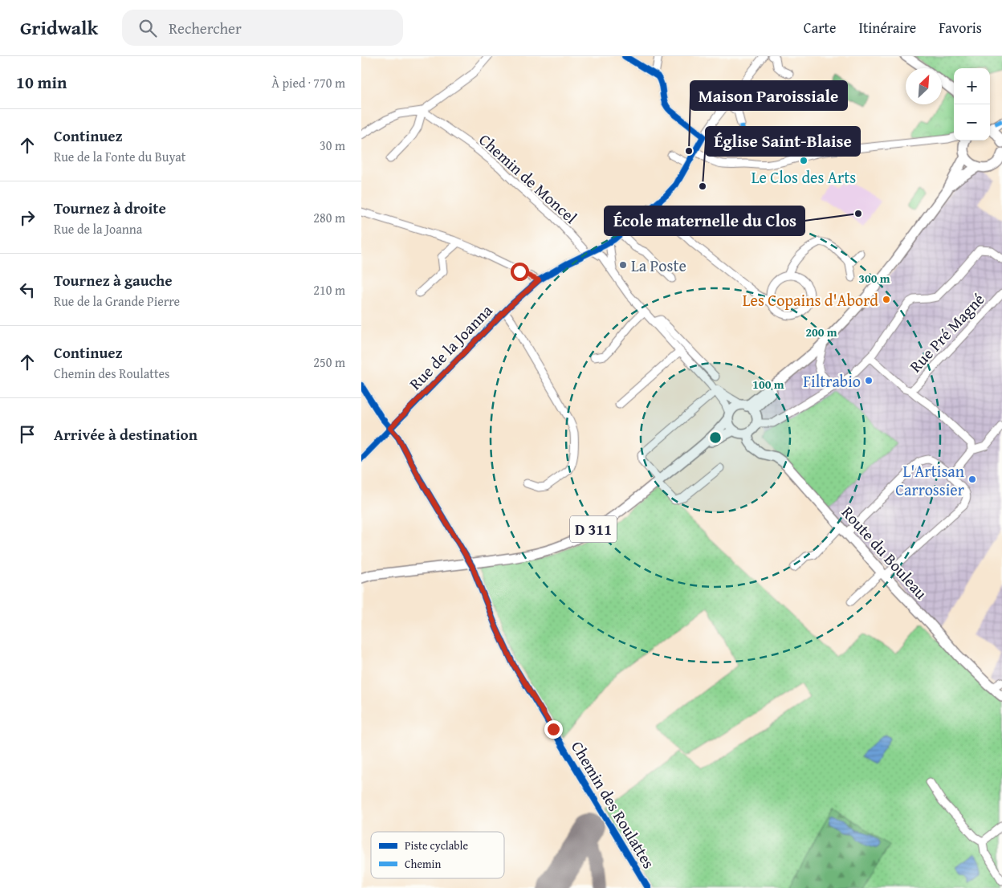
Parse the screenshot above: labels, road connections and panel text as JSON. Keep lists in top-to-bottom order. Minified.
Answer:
{"streets":{"main road":["D 311","Route du Bouleau"],"street":["Chemin de Moncel","Rue Pré Magné","Rue de la Joanna","Chemin des Roulattes"]},"crossings":[["Chemin de Moncel","Rue de la Joanna"],["Rue Pré Magné","D 311"],["Rue Pré Magné","Route du Bouleau"],["Rue de la Joanna","Chemin des Roulattes"],["D 311","Route du Bouleau"],["D 311","Chemin des Roulattes"]],"places":["Maison Paroissiale","Le Clos des Arts","Église Saint-Blaise","École maternelle du Clos","La Poste","Les Copains d'Abord","Filtrabio","L'Artisan Carrossier"],"legend":["Piste cyclable","Chemin"],"north":"top right","page":{"header":"Gridwalk","search":"Rechercher","nav":["Carte","Itinéraire","Favoris"],"heading":["10 min","À pied · 770 m"],"map_buttons":["+","−"],"list":[["Continuez","Rue de la Fonte du Buyat","30 m"],["Tournez à droite","Rue de la Joanna","280 m"],["Tournez à gauche","Rue de la Grande Pierre","210 m"],["Continuez","Chemin des Roulattes","250 m"],"Arrivée à destination"]},"rings":["300 m","200 m","100 m"]}
